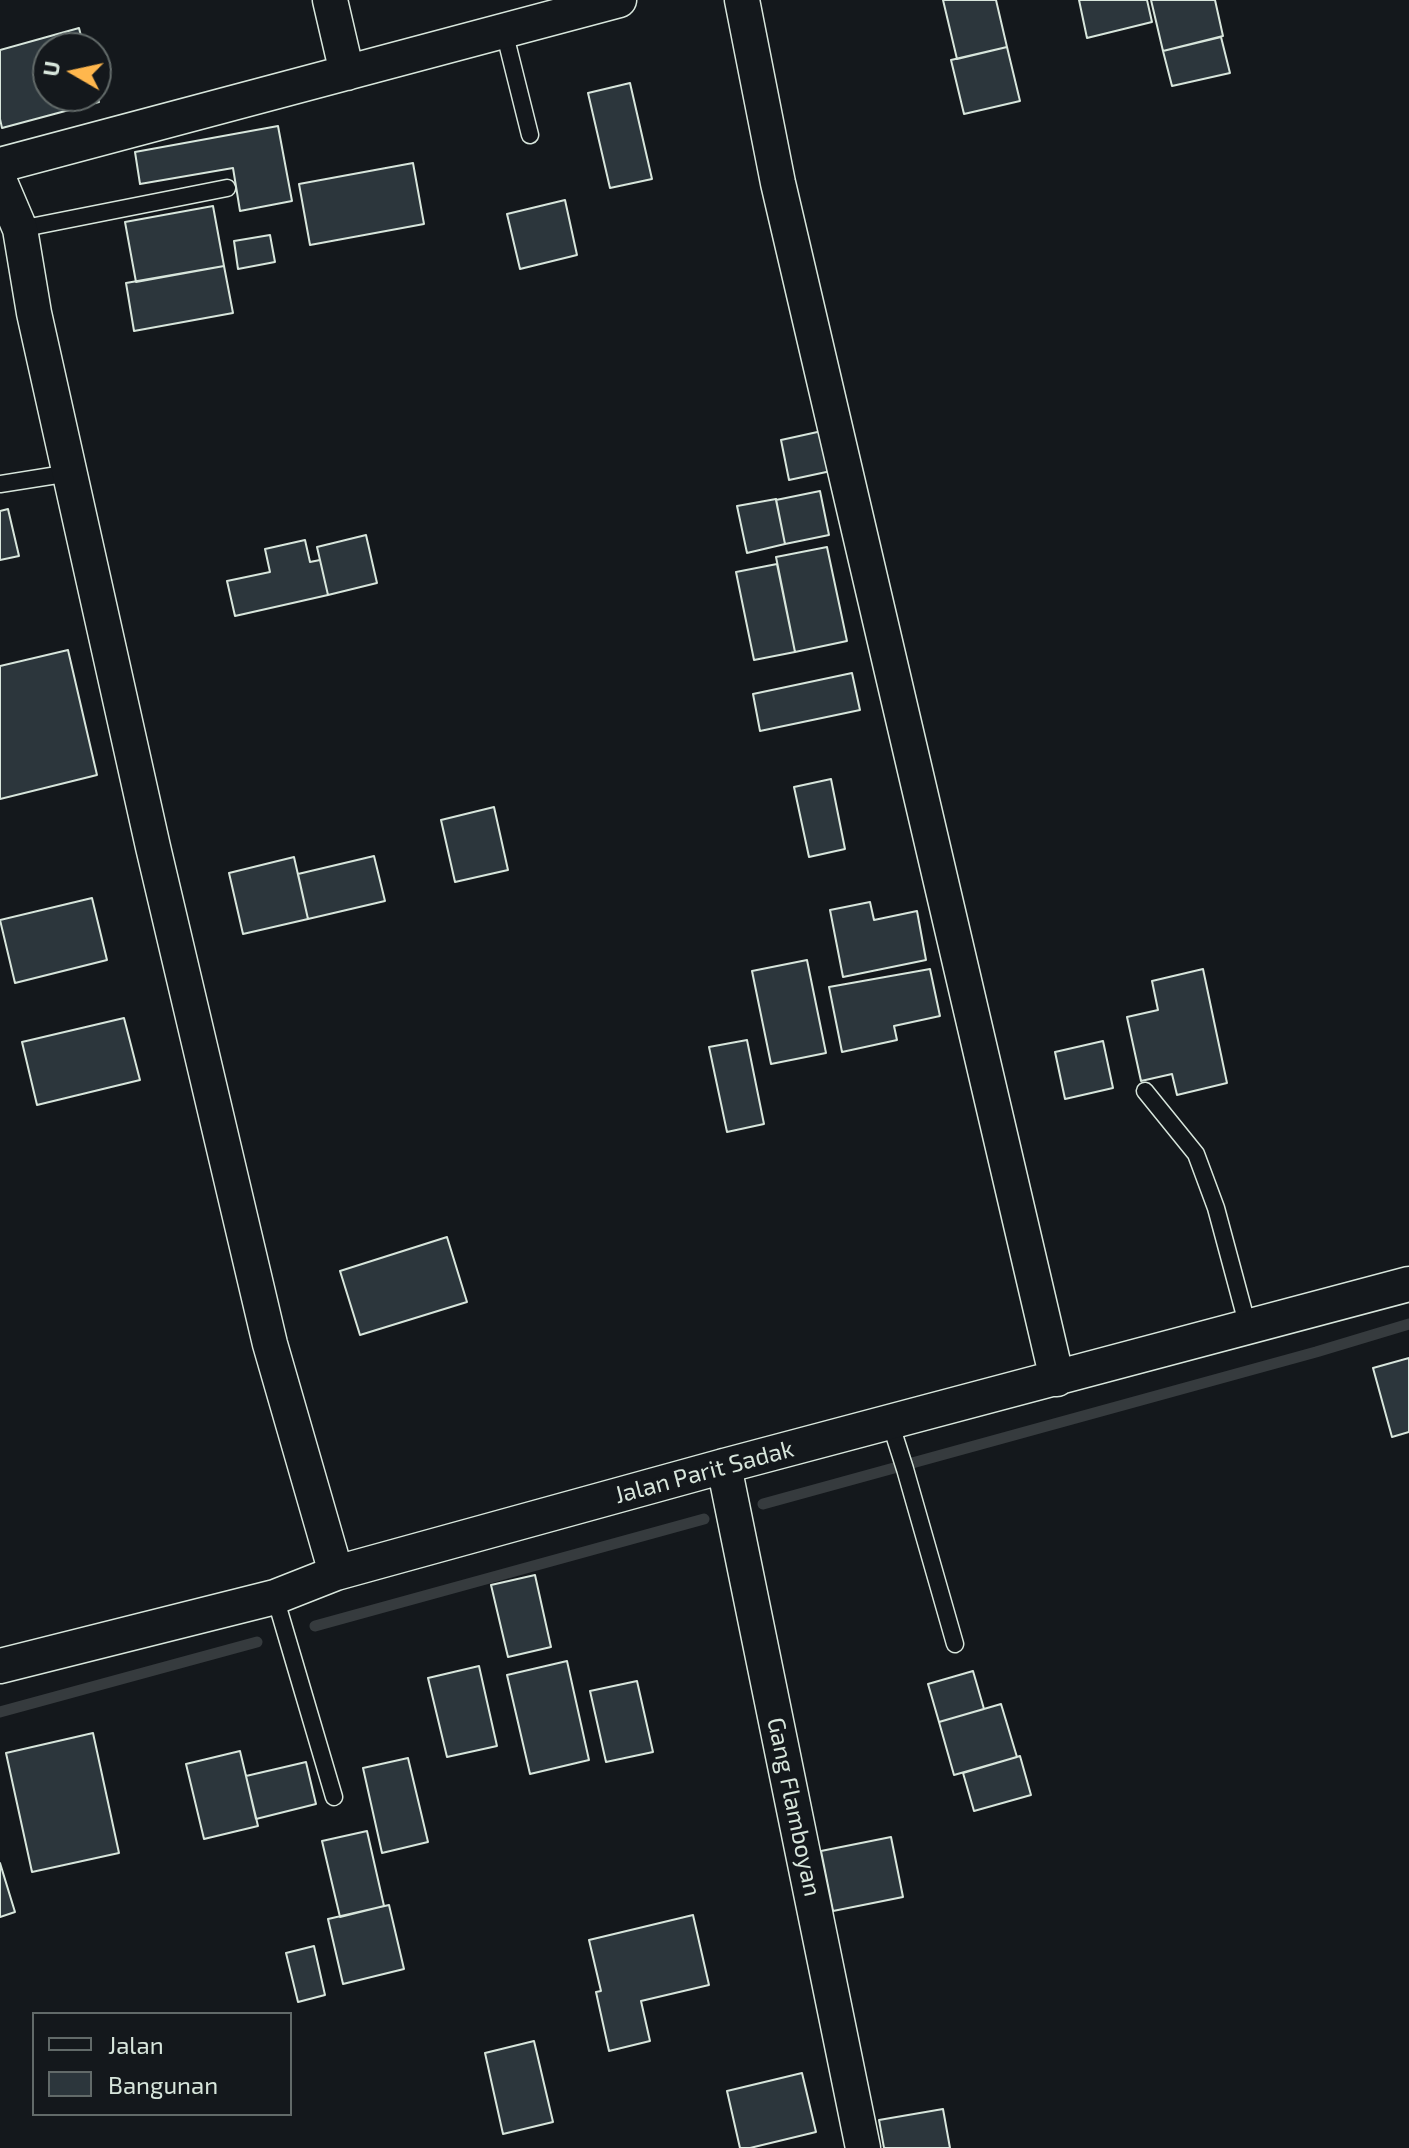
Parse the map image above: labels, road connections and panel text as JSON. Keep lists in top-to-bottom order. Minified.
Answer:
{"streets":{"street":["Jalan Parit Sadak","Gang Flamboyan"]},"crossings":[["Jalan Parit Sadak","Gang Flamboyan"]],"legend":["Jalan","Bangunan"],"north":"left"}
